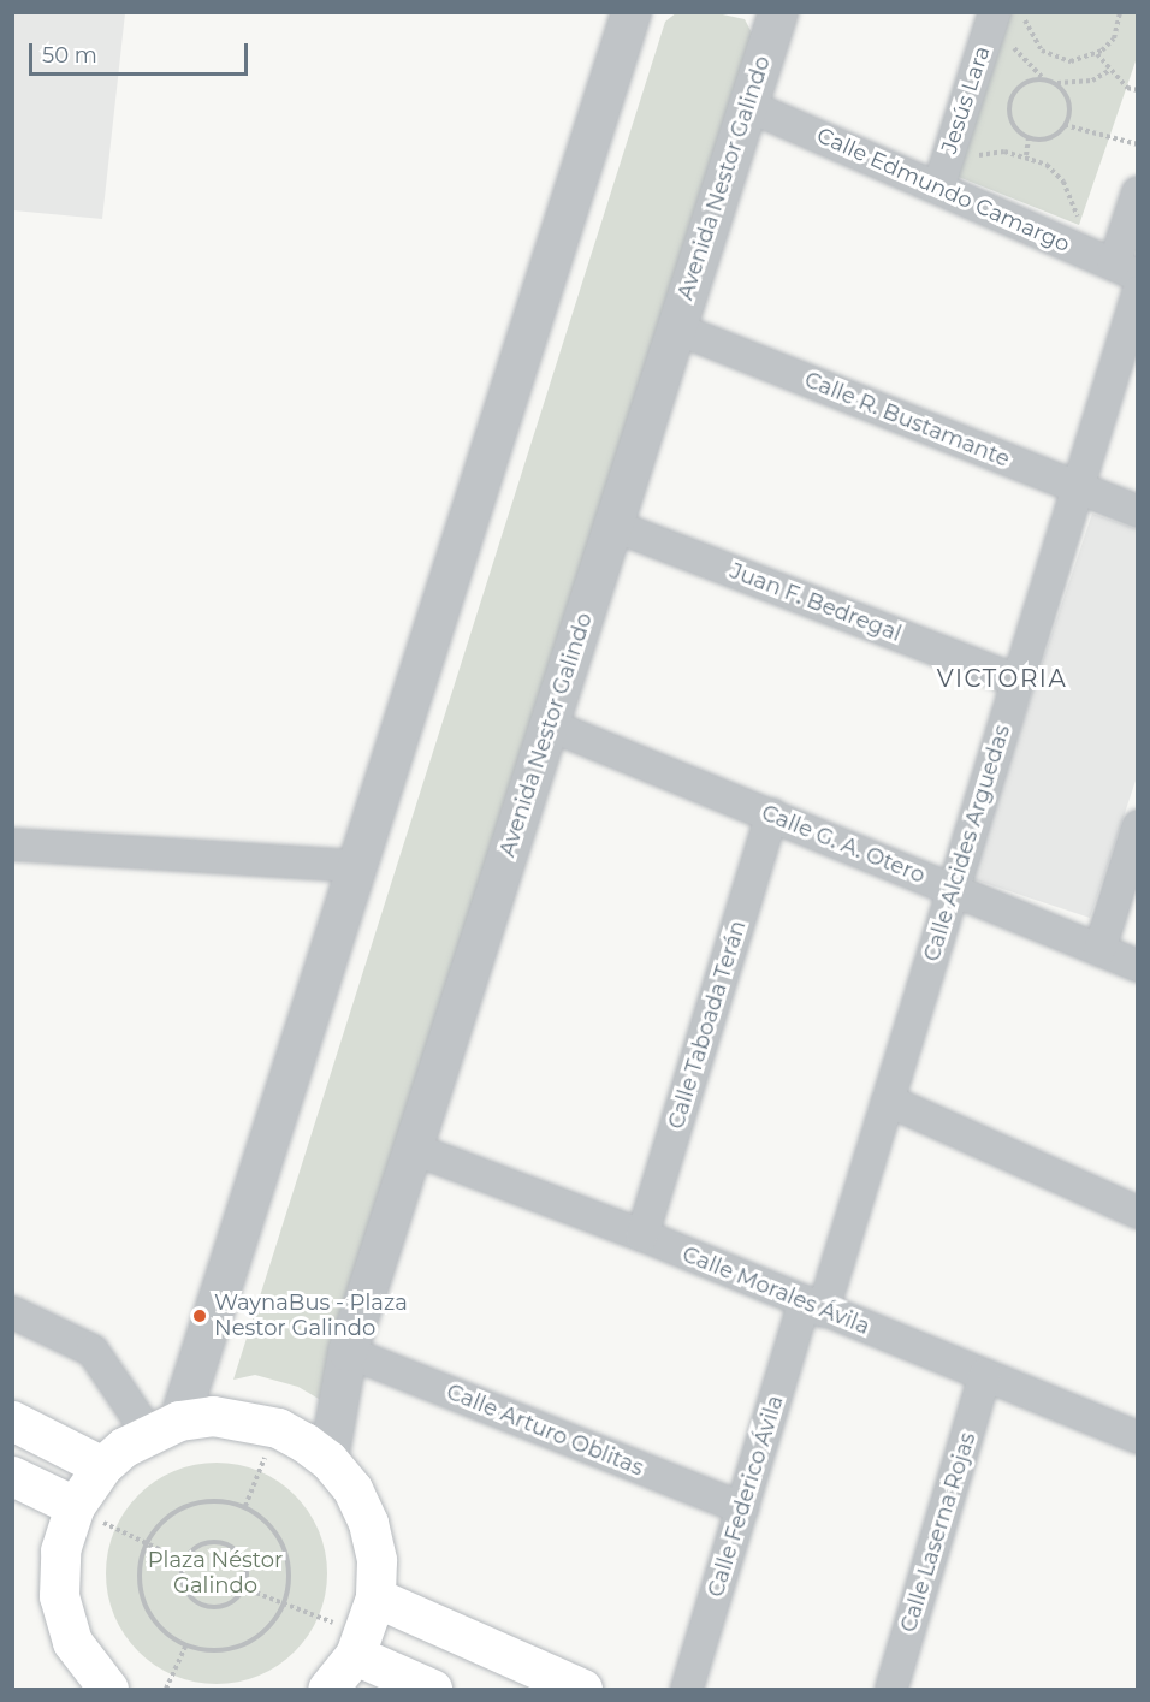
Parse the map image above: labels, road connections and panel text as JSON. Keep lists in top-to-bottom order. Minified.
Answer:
{"streets":{"street":["Jesús Lara","Avenida Nestor Galindo","Calle Edmundo Camargo","Calle R. Bustamante","Juan F. Bedregal","Calle Alcides Arguedas","Calle G. A. Otero","Calle Taboada Terán","Calle Morales Ávila","Calle Arturo Oblitas","Calle Federico Ávila","Calle Laserna Rojas"]},"crossings":[["Jesús Lara","Calle Edmundo Camargo"],["Avenida Nestor Galindo","Calle Edmundo Camargo"],["Avenida Nestor Galindo","Calle R. Bustamante"],["Avenida Nestor Galindo","Juan F. Bedregal"],["Avenida Nestor Galindo","Calle G. A. Otero"],["Avenida Nestor Galindo","Calle Morales Ávila"],["Avenida Nestor Galindo","Calle Arturo Oblitas"],["Calle R. Bustamante","Calle Alcides Arguedas"],["Juan F. Bedregal","Calle Alcides Arguedas"],["Calle Alcides Arguedas","Calle G. A. Otero"],["Calle Alcides Arguedas","Calle Morales Ávila"],["Calle Alcides Arguedas","Calle Federico Ávila"],["Calle G. A. Otero","Calle Taboada Terán"],["Calle Taboada Terán","Calle Morales Ávila"],["Calle Morales Ávila","Calle Federico Ávila"],["Calle Morales Ávila","Calle Laserna Rojas"],["Calle Arturo Oblitas","Calle Federico Ávila"]],"districts":["VICTORIA"],"parks":["Plaza Néstor Galindo"],"places":["WaynaBus - Plaza Nestor Galindo"],"scale_bar":"50 m"}
